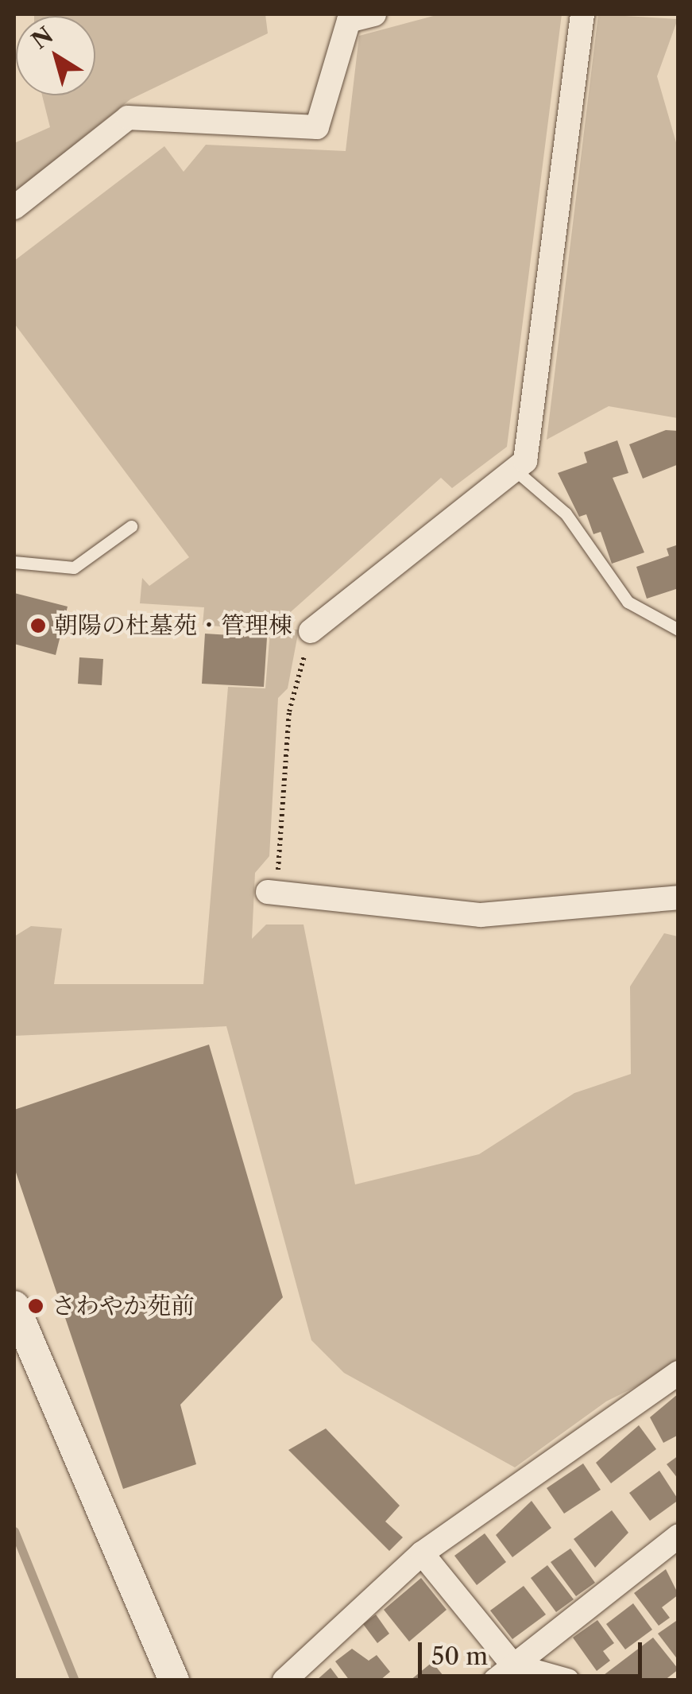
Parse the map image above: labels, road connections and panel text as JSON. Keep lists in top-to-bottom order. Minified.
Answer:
{"places":["朝陽の杜墓苑・管理棟","さわやか苑前"],"scale_bar":"50 m","north":"top left"}
